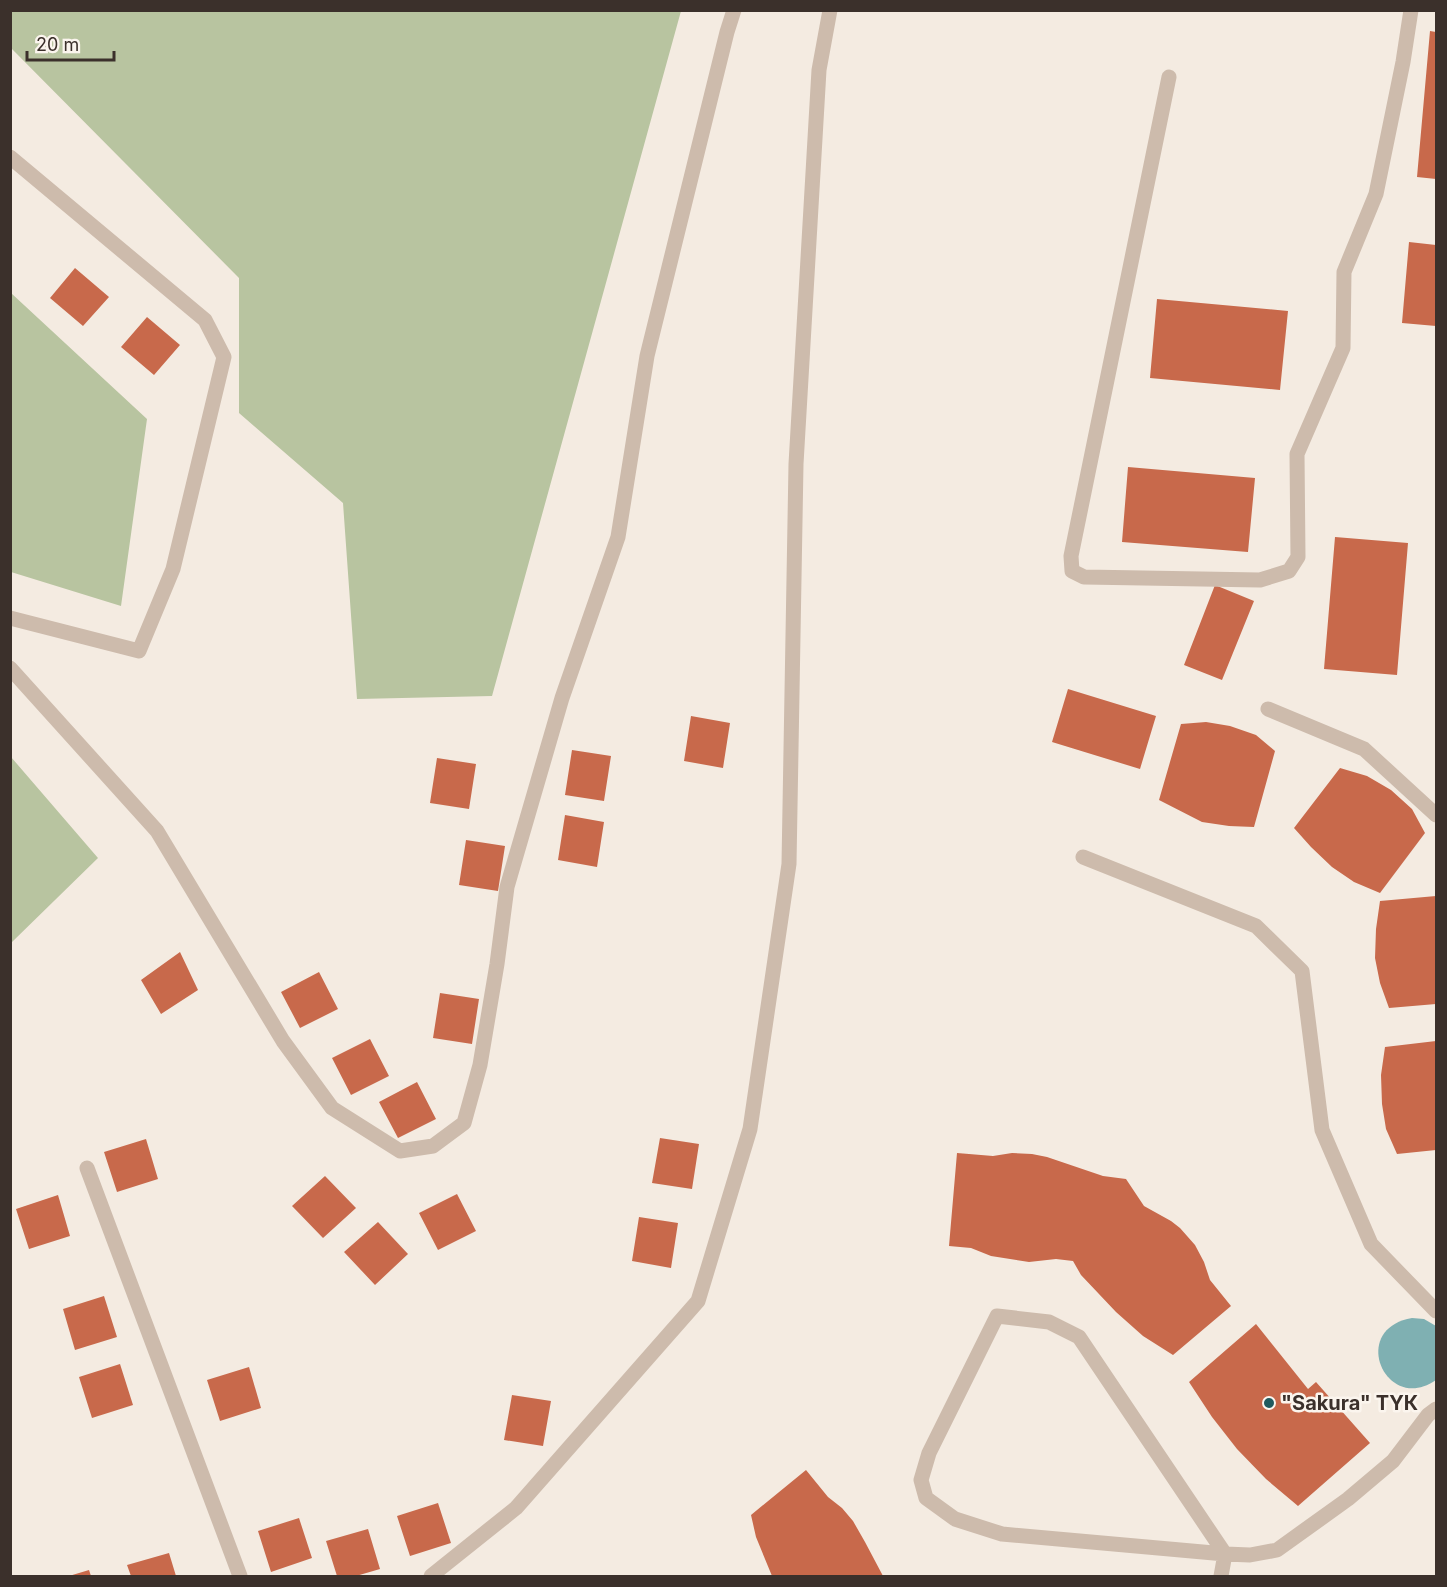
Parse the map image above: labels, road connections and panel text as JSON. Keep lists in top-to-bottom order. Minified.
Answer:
{"places":["\"Sakura\" ТҮК"],"scale_bar":"20 m"}
